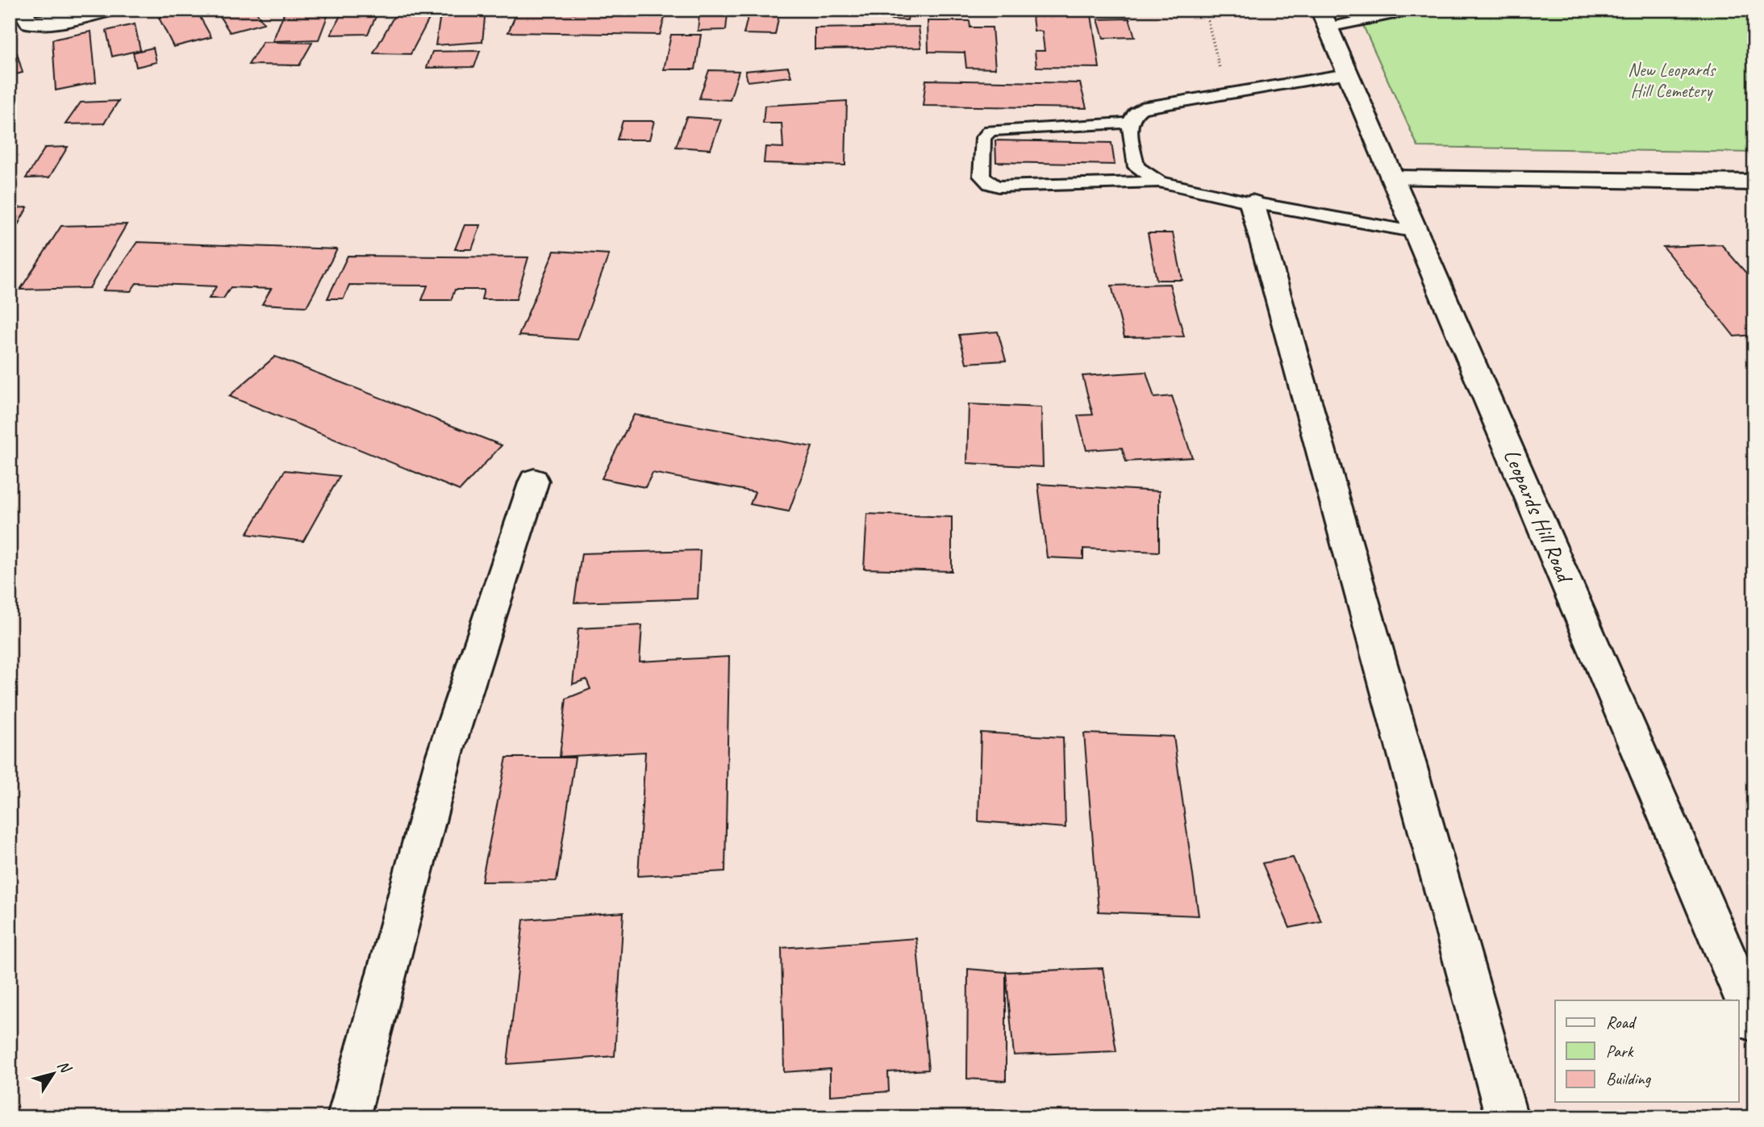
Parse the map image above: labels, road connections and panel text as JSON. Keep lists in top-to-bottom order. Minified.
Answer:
{"streets":{"street":["Leopards Hill Road"]},"parks":["New Leopards Hill Cemetery"],"legend":["Road","Park","Building"],"north":"top right"}
